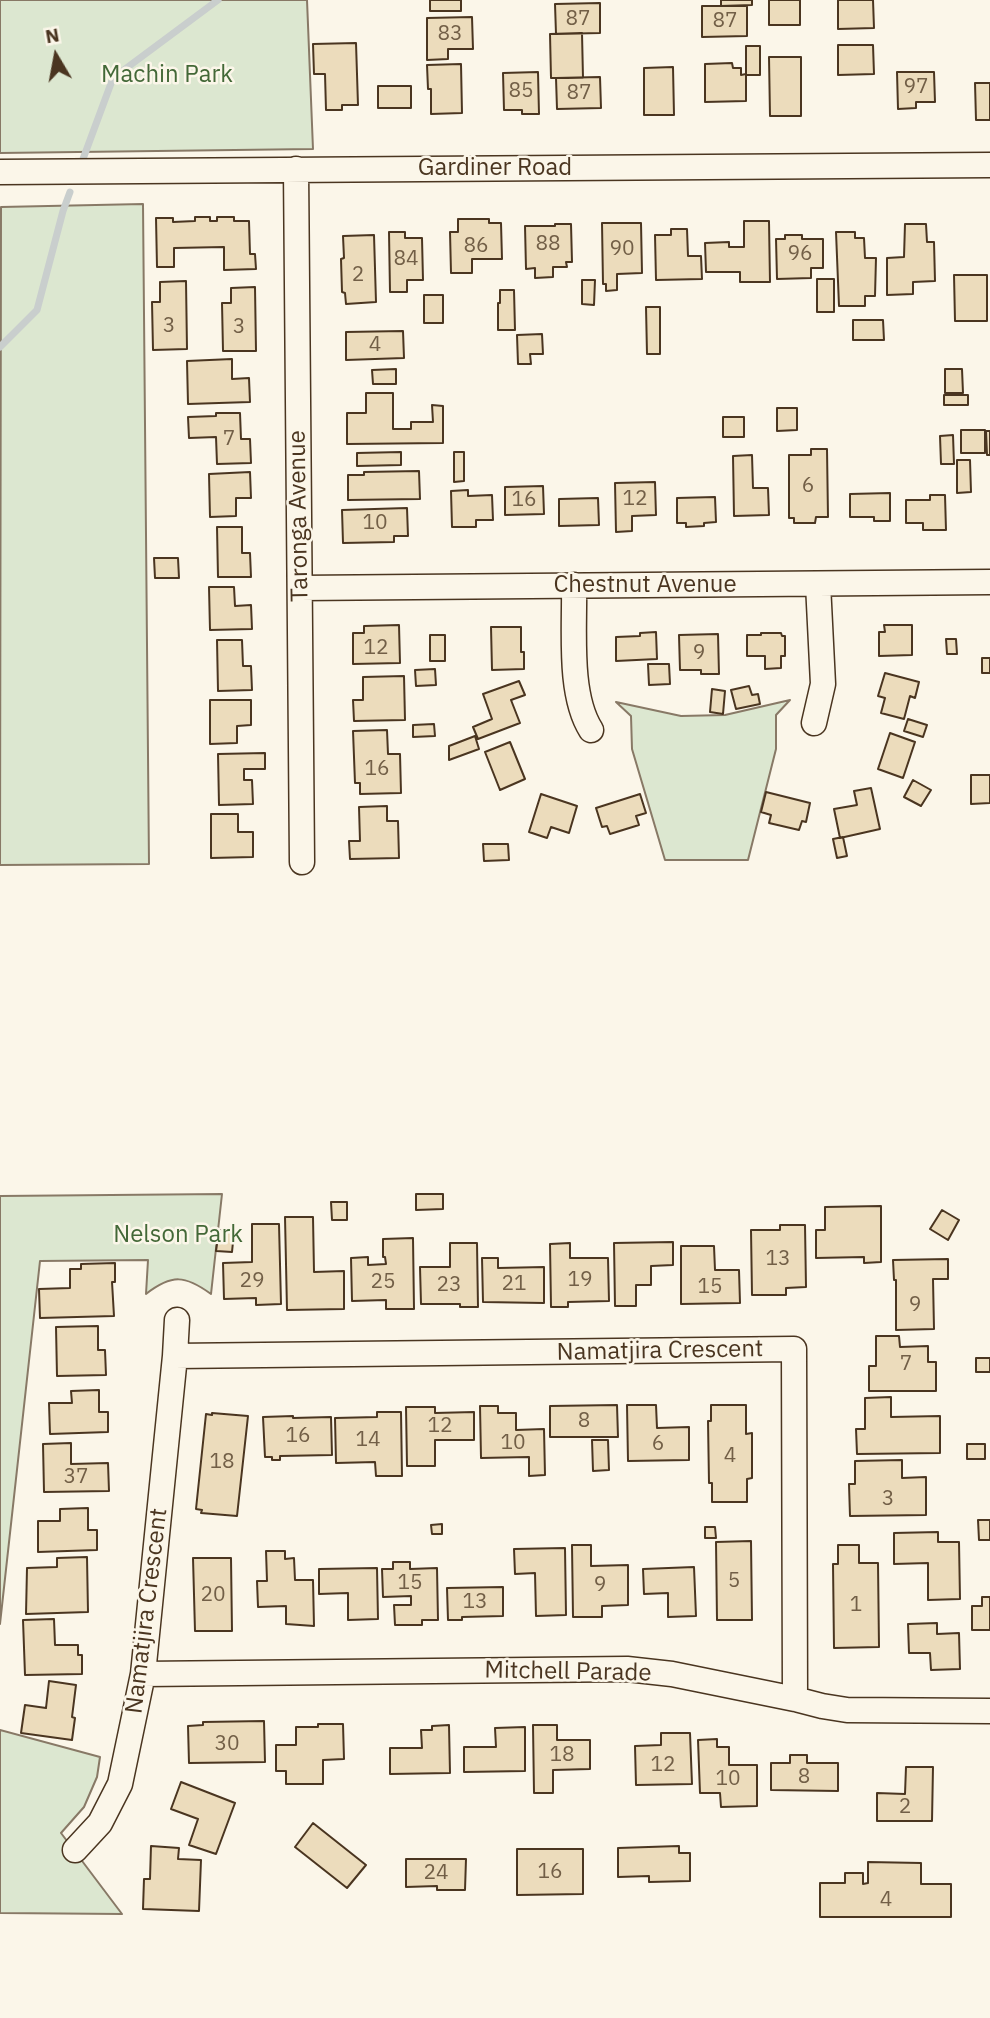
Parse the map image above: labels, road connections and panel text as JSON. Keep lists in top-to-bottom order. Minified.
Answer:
{"streets":{"street":["Gardiner Road","Taronga Avenue","Chestnut Avenue","Namatjira Crescent","Mitchell Parade"]},"crossings":[["Gardiner Road","Taronga Avenue"],["Taronga Avenue","Chestnut Avenue"],["Namatjira Crescent","Mitchell Parade"]],"parks":["Machin Park","Nelson Park"],"house_numbers":["87","87","83","97","85","87","88","86","90","96","84","2","3","3","4","7","6","12","16","10","12","9","16","13","19","29","25","21","23","15","9","7","8","12","16","14","10","6","4","18","37","3","5","15","9","20","13","1","30","18","12","8","10","2","16","24","4"],"north":"top"}
